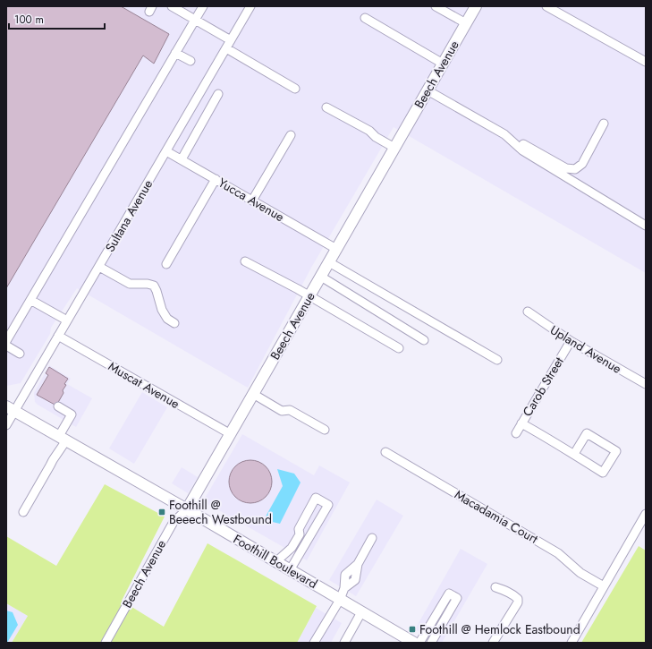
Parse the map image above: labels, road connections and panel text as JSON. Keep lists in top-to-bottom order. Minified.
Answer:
{"streets":{"main road":["Beech Avenue","Foothill Boulevard"],"street":["Yucca Avenue","Sultana Avenue","Upland Avenue","Muscat Avenue","Carob Street","Macadamia Court"]},"crossings":[["Beech Avenue","Yucca Avenue"],["Beech Avenue","Muscat Avenue"],["Beech Avenue","Foothill Boulevard"],["Yucca Avenue","Sultana Avenue"],["Sultana Avenue","Muscat Avenue"],["Sultana Avenue","Foothill Boulevard"],["Upland Avenue","Carob Street"]],"places":{"transit":["Foothill @ Beeech Westbound","Foothill @ Hemlock Eastbound"]},"scale_bar":"100 m"}
